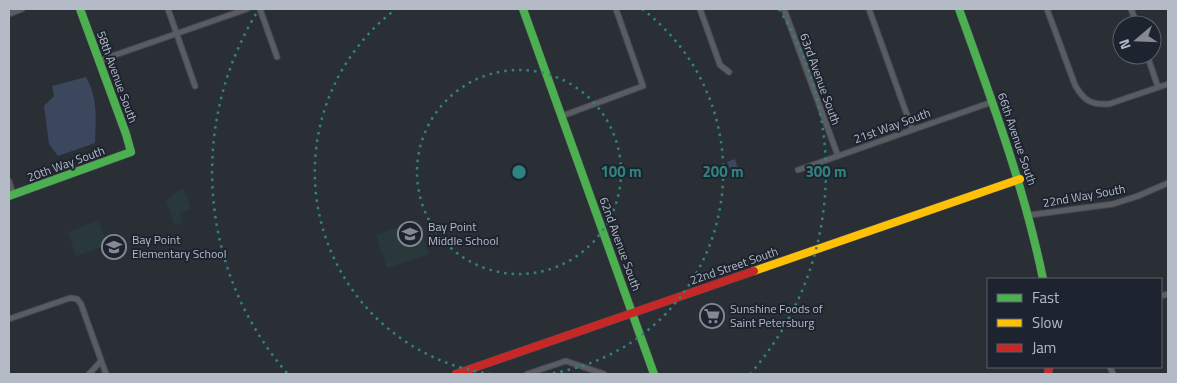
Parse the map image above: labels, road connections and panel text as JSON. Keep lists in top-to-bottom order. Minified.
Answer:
{"streets":{"street":["58th Avenue South","63rd Avenue South","21st Way South","66th Avenue South","20th Way South","22nd Way South","62nd Avenue South","22nd Street South"]},"crossings":[["58th Avenue South","20th Way South"],["63rd Avenue South","21st Way South"],["21st Way South","66th Avenue South"],["66th Avenue South","22nd Way South"],["66th Avenue South","22nd Street South"],["62nd Avenue South","22nd Street South"]],"places":{"school or university":["Bay Point Middle School","Bay Point Elementary School"],"supermarket":["Sunshine Foods of Saint Petersburg"]},"legend":["Fast","Slow","Jam"],"north":"left","rings":["100 m","200 m","300 m"]}
